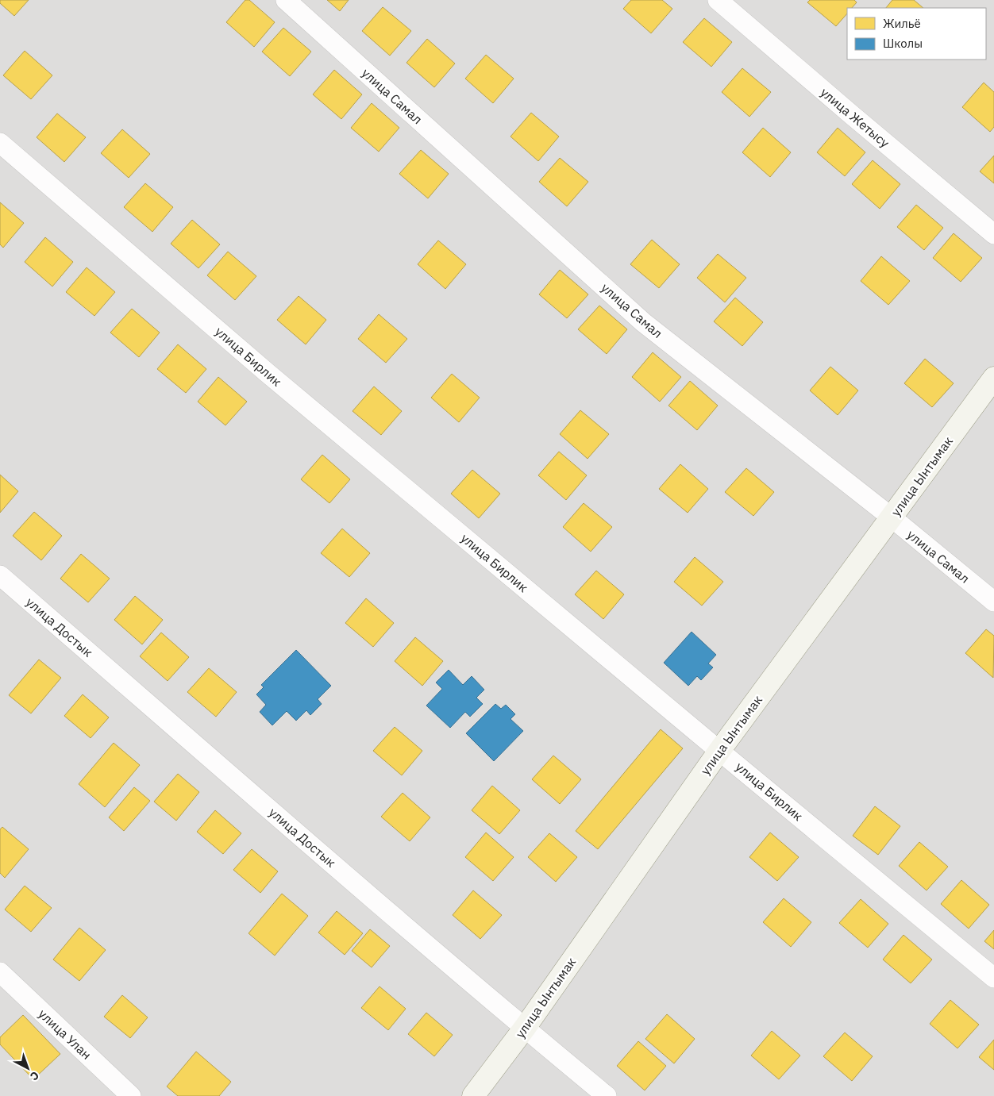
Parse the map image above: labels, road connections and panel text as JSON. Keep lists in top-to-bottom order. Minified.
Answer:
{"streets":{"street":["улица Самал","улица Жетысу","улица Бирлик","улица Ынтымак","улица Достык","улица Улан"]},"crossings":[["улица Самал","улица Ынтымак"],["улица Бирлик","улица Ынтымак"],["улица Ынтымак","улица Достык"]],"legend":["Жильё","Школы"],"north":"bottom right"}
